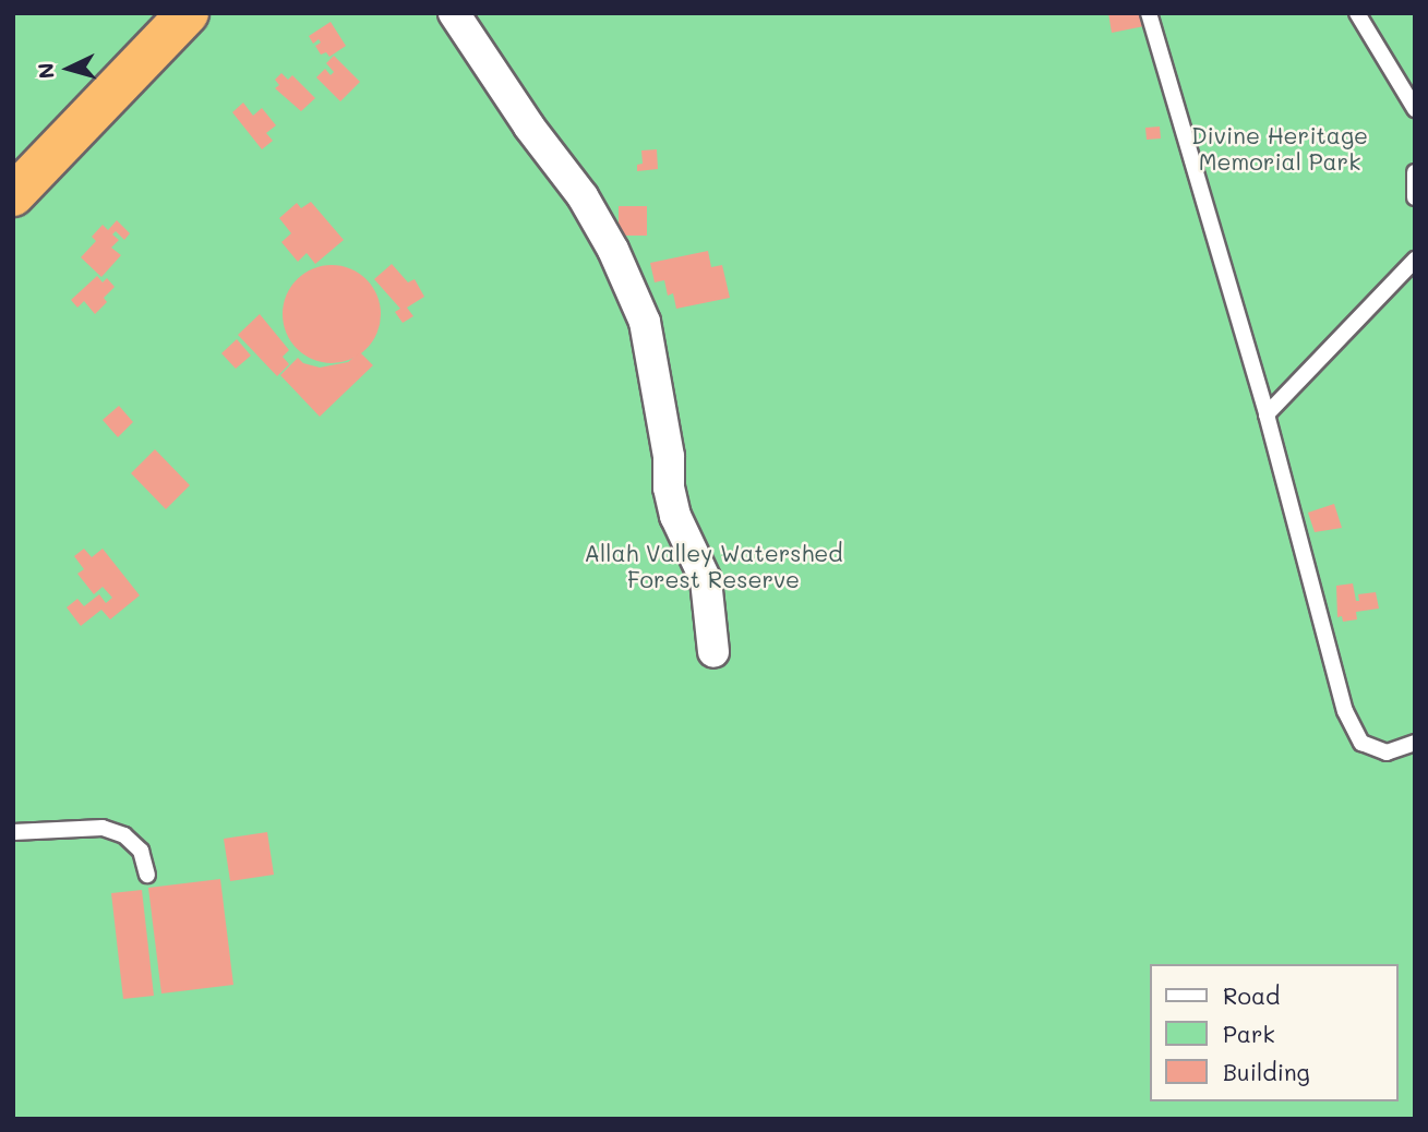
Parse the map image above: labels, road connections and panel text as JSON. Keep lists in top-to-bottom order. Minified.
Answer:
{"parks":["Divine Heritage Memorial Park","Allah Valley Watershed Forest Reserve"],"legend":["Road","Park","Building"],"north":"left"}
